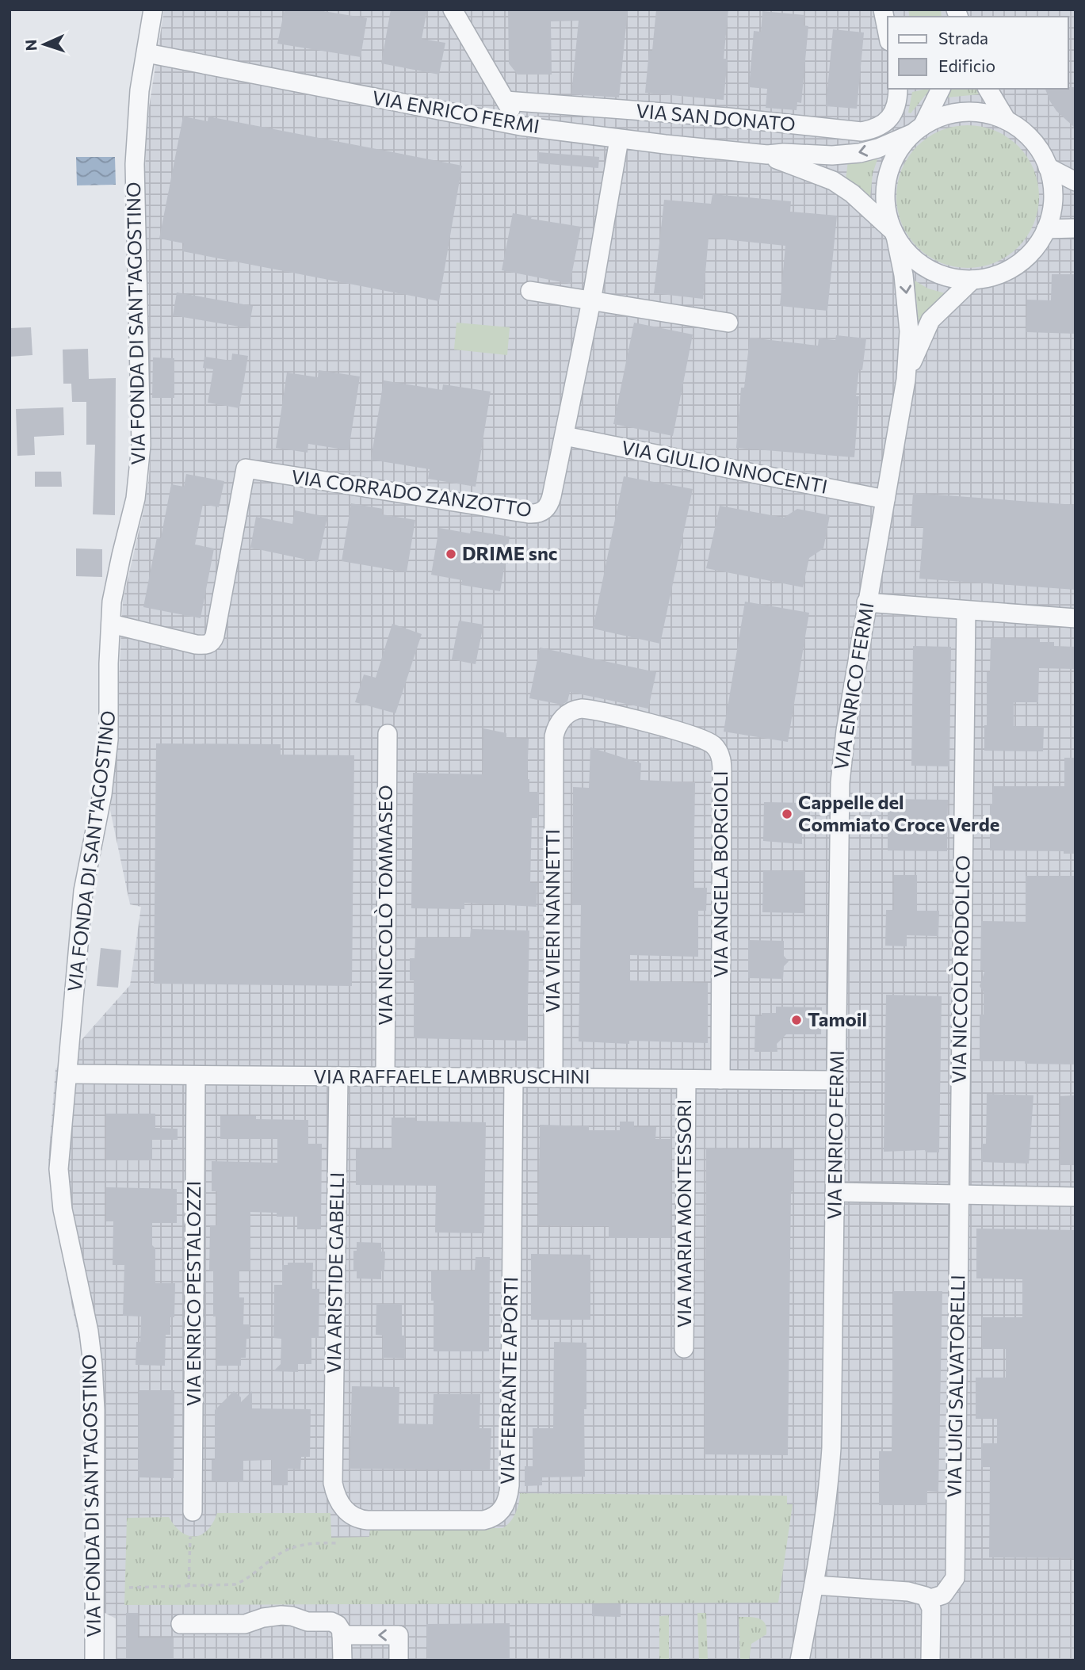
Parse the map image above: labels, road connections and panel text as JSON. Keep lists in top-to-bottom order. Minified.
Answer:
{"streets":{"street":["VIA ENRICO FERMI","VIA SAN DONATO","VIA FONDA DI SANT'AGOSTINO","VIA GIULIO INNOCENTI","VIA CORRADO ZANZOTTO","VIA ANGELA BORGIOLI","VIA NICCOLÒ TOMMASEO","VIA VIERI NANNETTI","VIA NICCOLÒ RODOLICO","VIA RAFFAELE LAMBRUSCHINI","VIA MARIA MONTESSORI","VIA ARISTIDE GABELLI","VIA ENRICO PESTALOZZI","VIA FERRANTE APORTI","VIA LUIGI SALVATORELLI"]},"crossings":[["VIA ENRICO FERMI","VIA FONDA DI SANT'AGOSTINO"],["VIA ENRICO FERMI","VIA GIULIO INNOCENTI"],["VIA ENRICO FERMI","VIA CORRADO ZANZOTTO"],["VIA ENRICO FERMI","VIA RAFFAELE LAMBRUSCHINI"],["VIA FONDA DI SANT'AGOSTINO","VIA CORRADO ZANZOTTO"],["VIA FONDA DI SANT'AGOSTINO","VIA RAFFAELE LAMBRUSCHINI"],["VIA GIULIO INNOCENTI","VIA CORRADO ZANZOTTO"],["VIA ANGELA BORGIOLI","VIA VIERI NANNETTI"],["VIA ANGELA BORGIOLI","VIA RAFFAELE LAMBRUSCHINI"],["VIA NICCOLÒ TOMMASEO","VIA RAFFAELE LAMBRUSCHINI"],["VIA VIERI NANNETTI","VIA RAFFAELE LAMBRUSCHINI"],["VIA NICCOLÒ RODOLICO","VIA LUIGI SALVATORELLI"],["VIA RAFFAELE LAMBRUSCHINI","VIA MARIA MONTESSORI"],["VIA RAFFAELE LAMBRUSCHINI","VIA ARISTIDE GABELLI"],["VIA RAFFAELE LAMBRUSCHINI","VIA ENRICO PESTALOZZI"],["VIA RAFFAELE LAMBRUSCHINI","VIA FERRANTE APORTI"],["VIA ARISTIDE GABELLI","VIA FERRANTE APORTI"]],"places":["DRIME snc","Cappelle del Commiato Croce Verde","Tamoil"],"legend":["Strada","Edificio"],"north":"left"}
